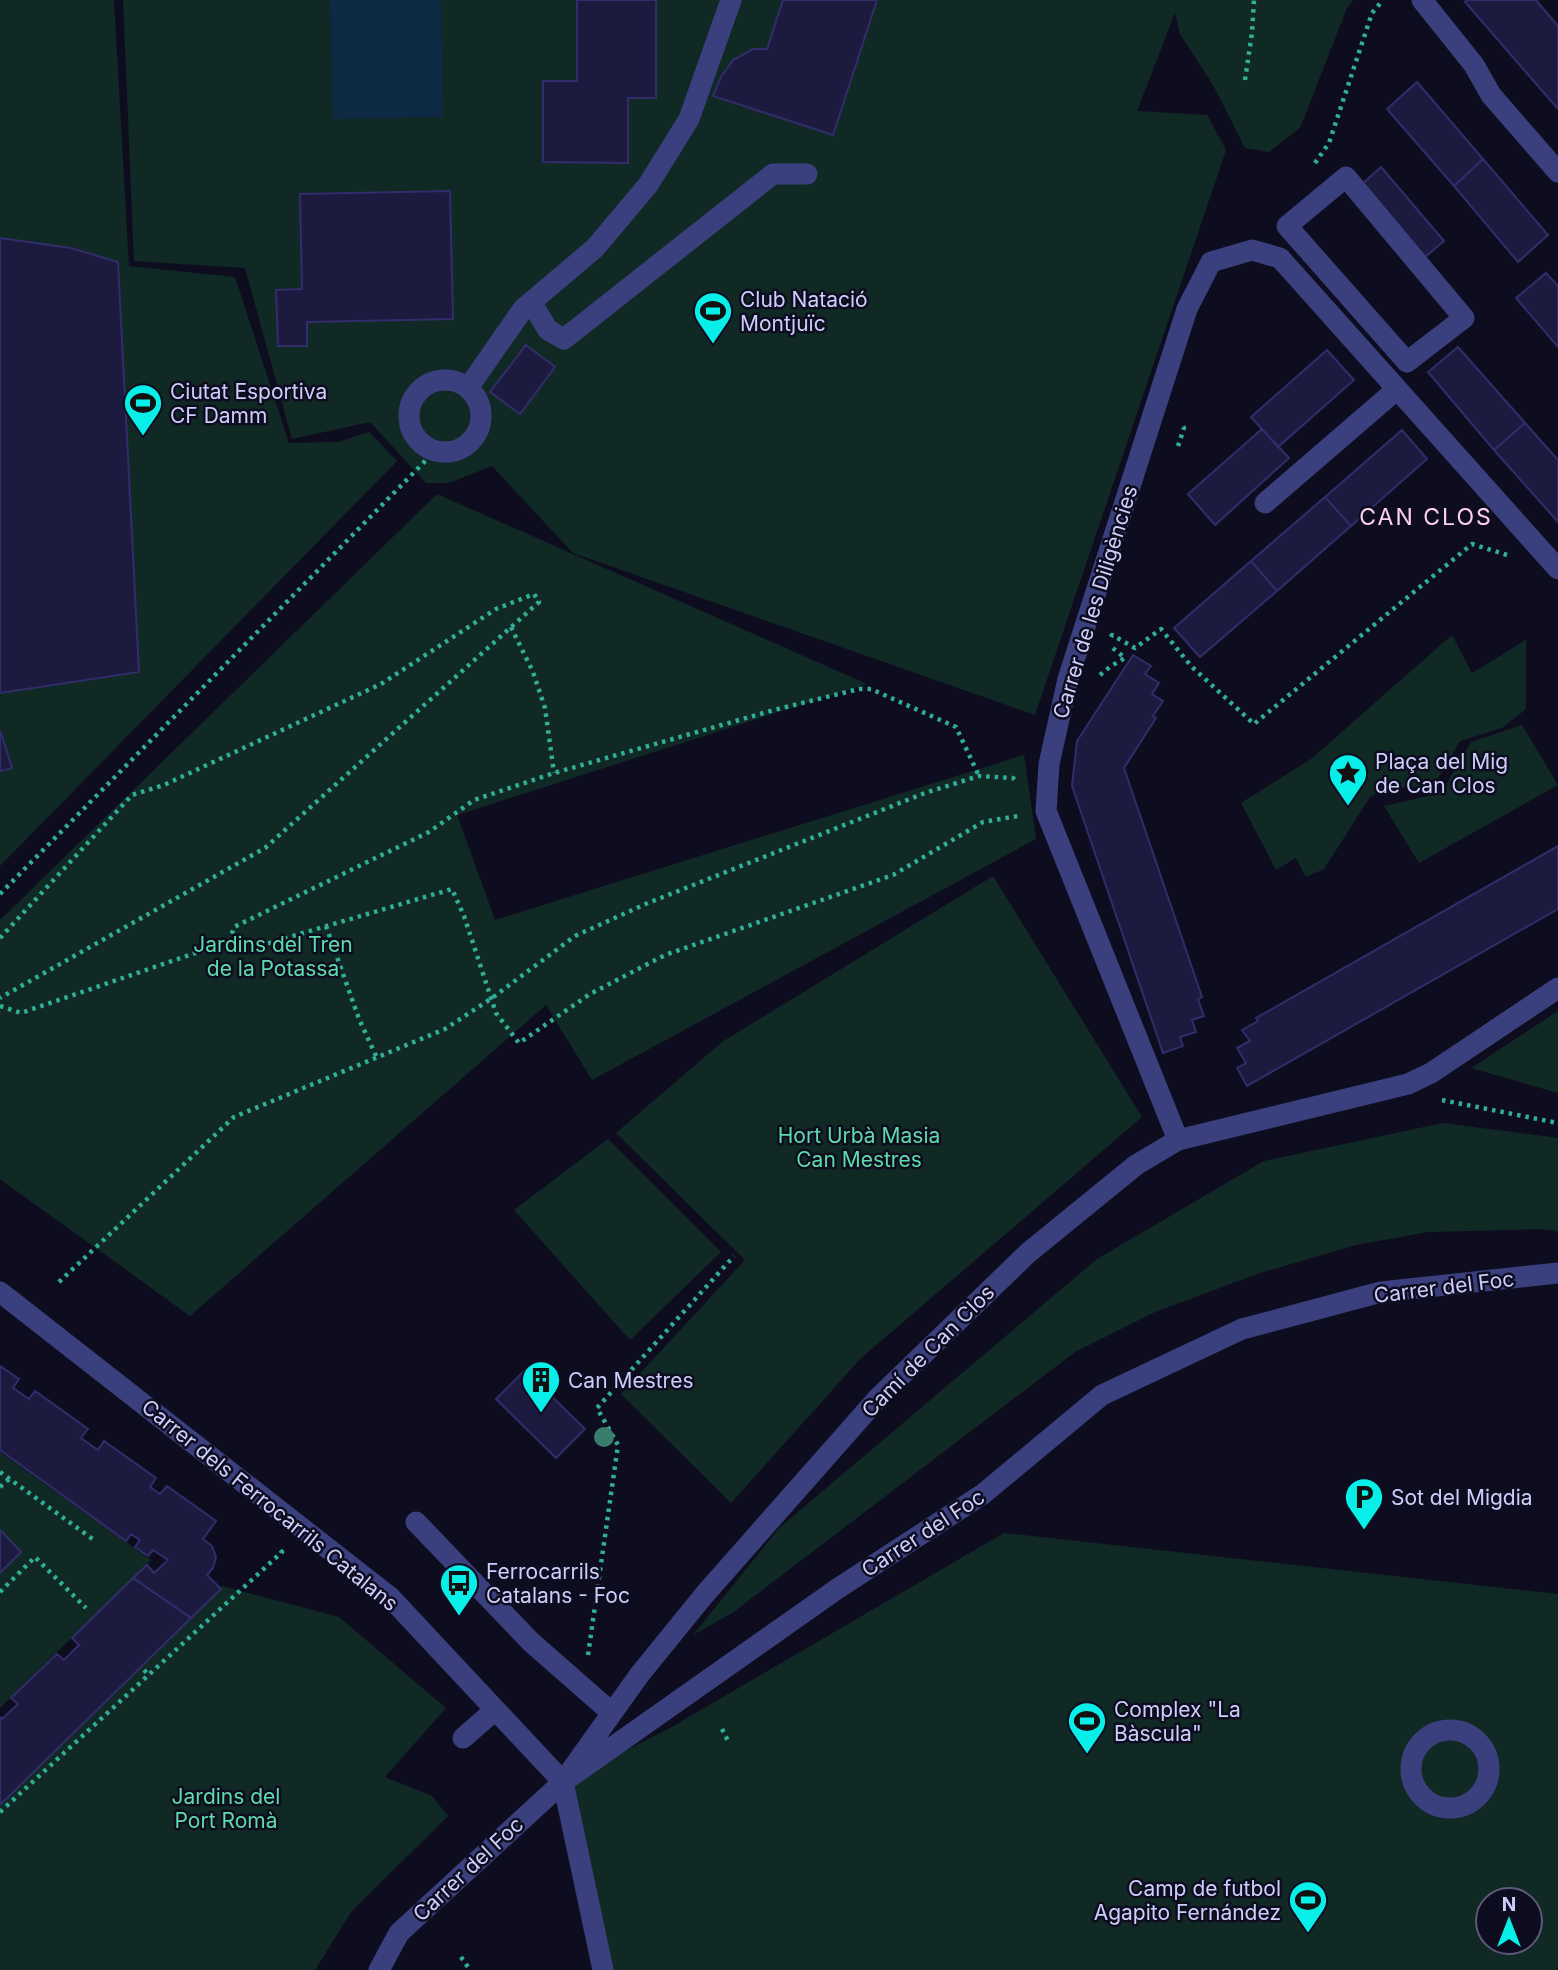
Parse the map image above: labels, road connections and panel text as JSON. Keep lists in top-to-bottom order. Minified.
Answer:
{"streets":{"street":["Carrer de les Diligències","Carrer del Foc","Camí de Can Clos","Carrer dels Ferrocarrils Catalans"]},"crossings":[["Carrer de les Diligències","Camí de Can Clos"],["Carrer del Foc","Camí de Can Clos"],["Carrer del Foc","Carrer dels Ferrocarrils Catalans"],["Camí de Can Clos","Carrer dels Ferrocarrils Catalans"]],"districts":["CAN CLOS"],"parks":["Jardins del Tren de la Potassa","Hort Urbà Masia Can Mestres","Jardins del Port Romà"],"places":{"sports":["Club Natació Montjuïc","Ciutat Esportiva CF Damm","Complex \"La Bàscula\"","Camp de futbol Agapito Fernández"],"place":["Plaça del Mig de Can Clos"],"building":["Can Mestres"],"parking":["Sot del Migdia"],"bus stop":["Ferrocarrils Catalans - Foc"]},"north":"top"}
